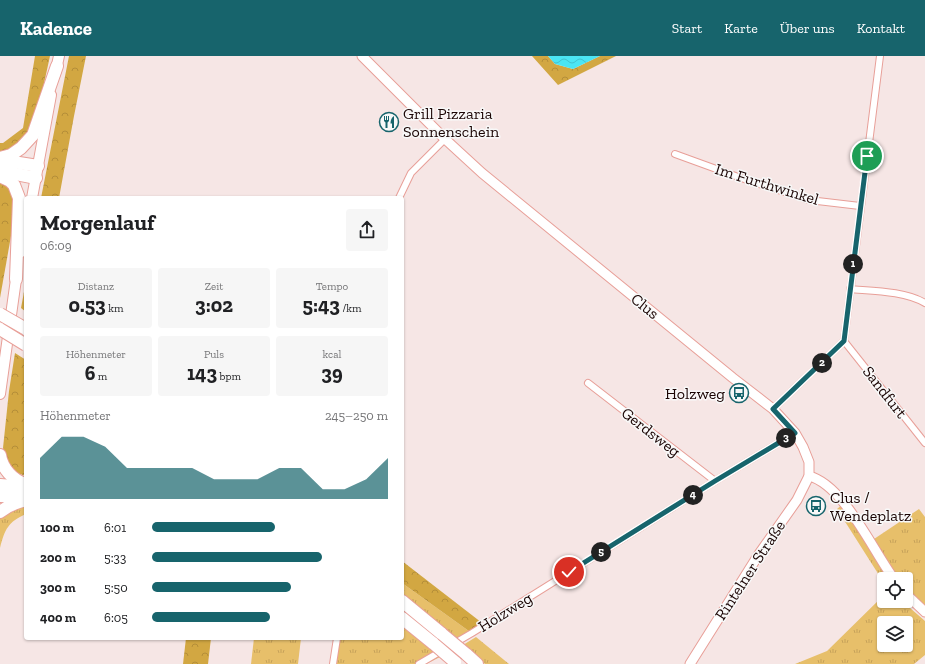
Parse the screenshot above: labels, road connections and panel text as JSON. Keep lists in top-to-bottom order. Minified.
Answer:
{"streets":{"main road":["Clus","Rintelner Straße"],"street":["Im Furthwinkel","Sandfurt","Gerdsweg","Holzweg"]},"crossings":[["Clus","Rintelner Straße"],["Clus","Holzweg"],["Gerdsweg","Holzweg"]],"places":{"restaurant":["Grill Pizzaria Sonnenschein"],"bus stop":["Holzweg","Clus / Wendeplatz"]},"page":{"header":"Kadence","nav":["Start","Karte","Über uns","Kontakt"],"heading":["Morgenlauf","06:09"],"pins":["1","2","3","4","5"],"stats":[["Distanz","0.53 km"],["Zeit","3:02"],["Tempo","5:43 /km"],["Höhenmeter","6 m"],["Puls","143 bpm"],["kcal","39"]],"chart":["Höhenmeter","245–250 m"],"list":[{"name":"100 m","note":"6:01"},{"name":"200 m","note":"5:33"},{"name":"300 m","note":"5:50"},{"name":"400 m","note":"6:05"}]}}
